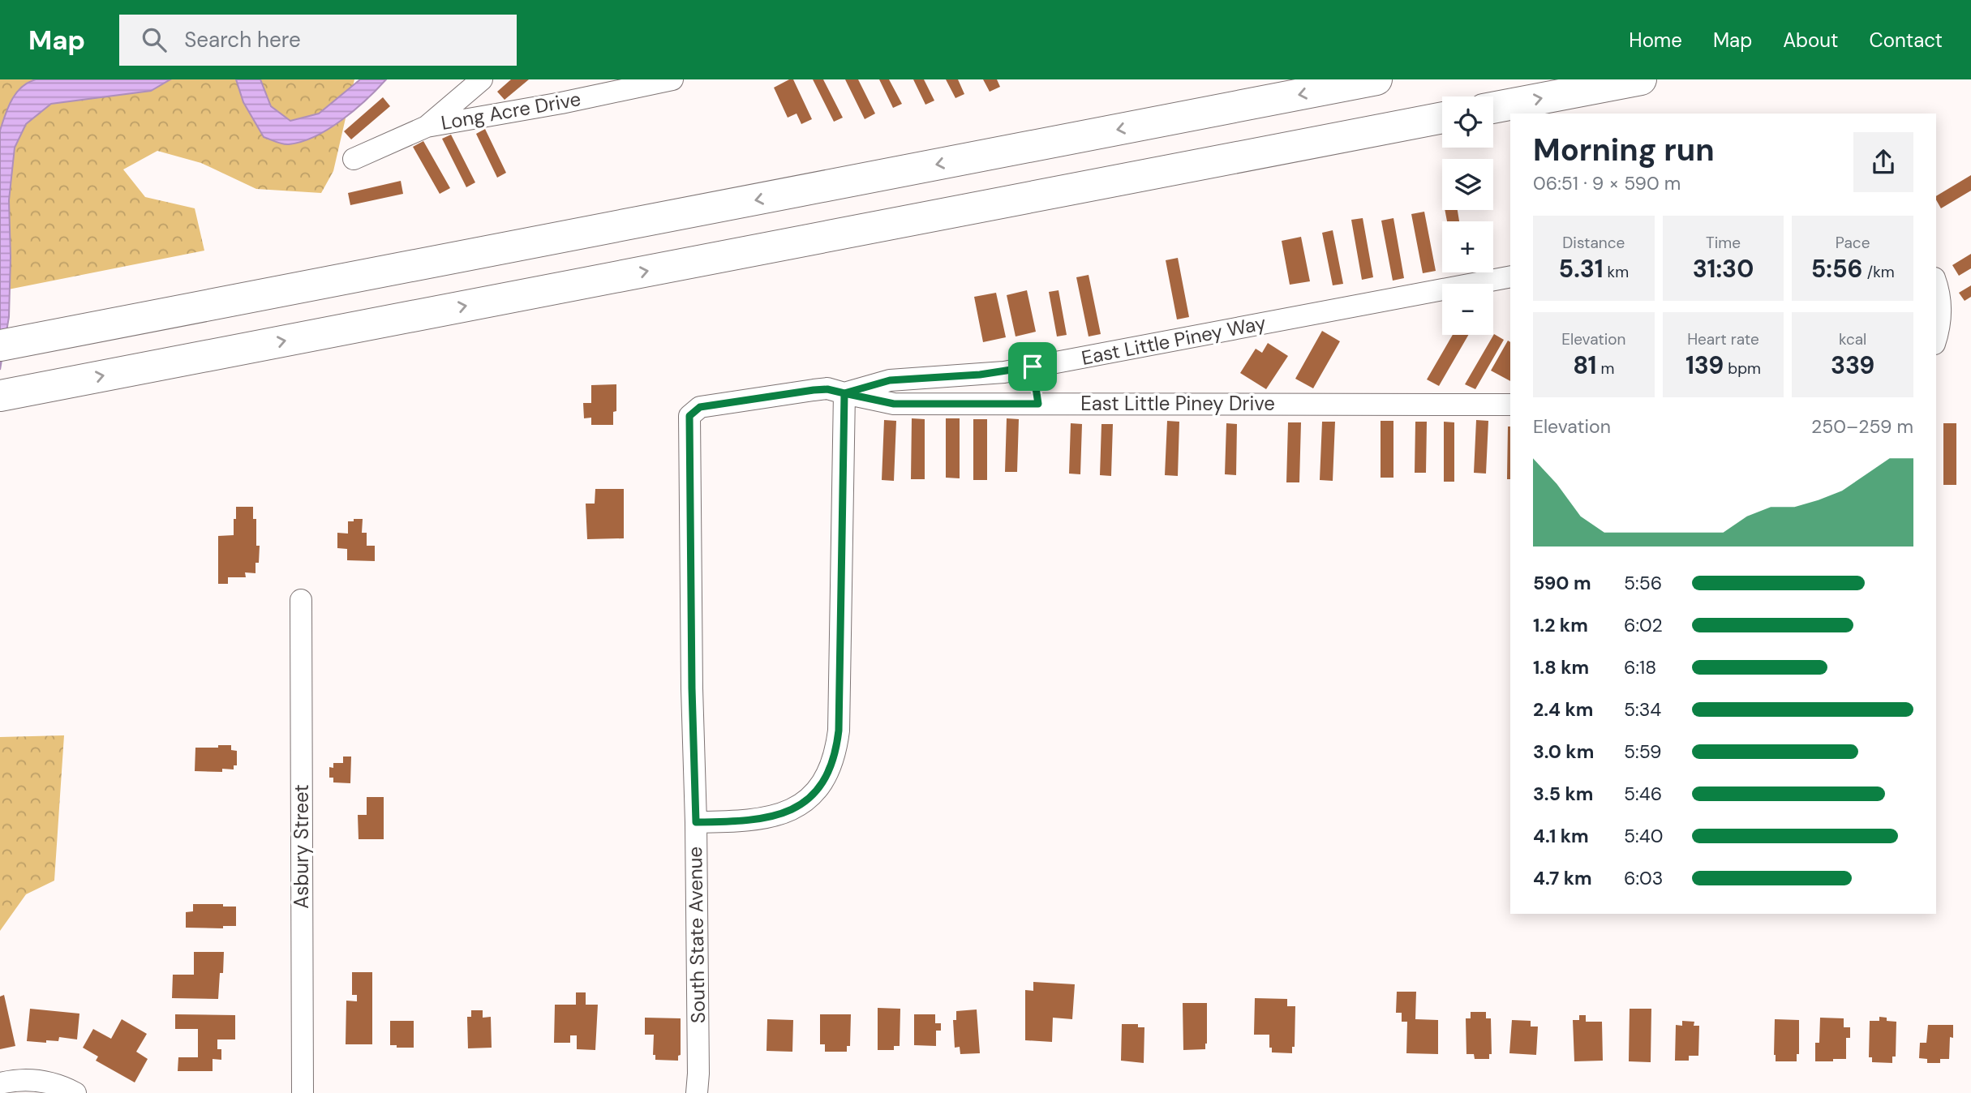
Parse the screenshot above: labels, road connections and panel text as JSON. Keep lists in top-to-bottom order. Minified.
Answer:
{"streets":{"street":["Long Acre Drive","East Little Piney Way","East Little Piney Drive","Asbury Street","South State Avenue"]},"crossings":[["East Little Piney Way","East Little Piney Drive"],["East Little Piney Way","South State Avenue"]],"page":{"header":"Map","search":"Search here","nav":["Home","Map","About","Contact"],"map_buttons":["+","−"],"heading":["Morning run","06:51 · 9 × 590 m"],"stats":[["Distance","5.31 km"],["Time","31:30"],["Pace","5:56 /km"],["Elevation","81 m"],["Heart rate","139 bpm"],["kcal","339"]],"chart":["Elevation","250–259 m"],"list":[{"name":"590 m","note":"5:56"},{"name":"1.2 km","note":"6:02"},{"name":"1.8 km","note":"6:18"},{"name":"2.4 km","note":"5:34"},{"name":"3.0 km","note":"5:59"},{"name":"3.5 km","note":"5:46"},{"name":"4.1 km","note":"5:40"},{"name":"4.7 km","note":"6:03"}]}}
